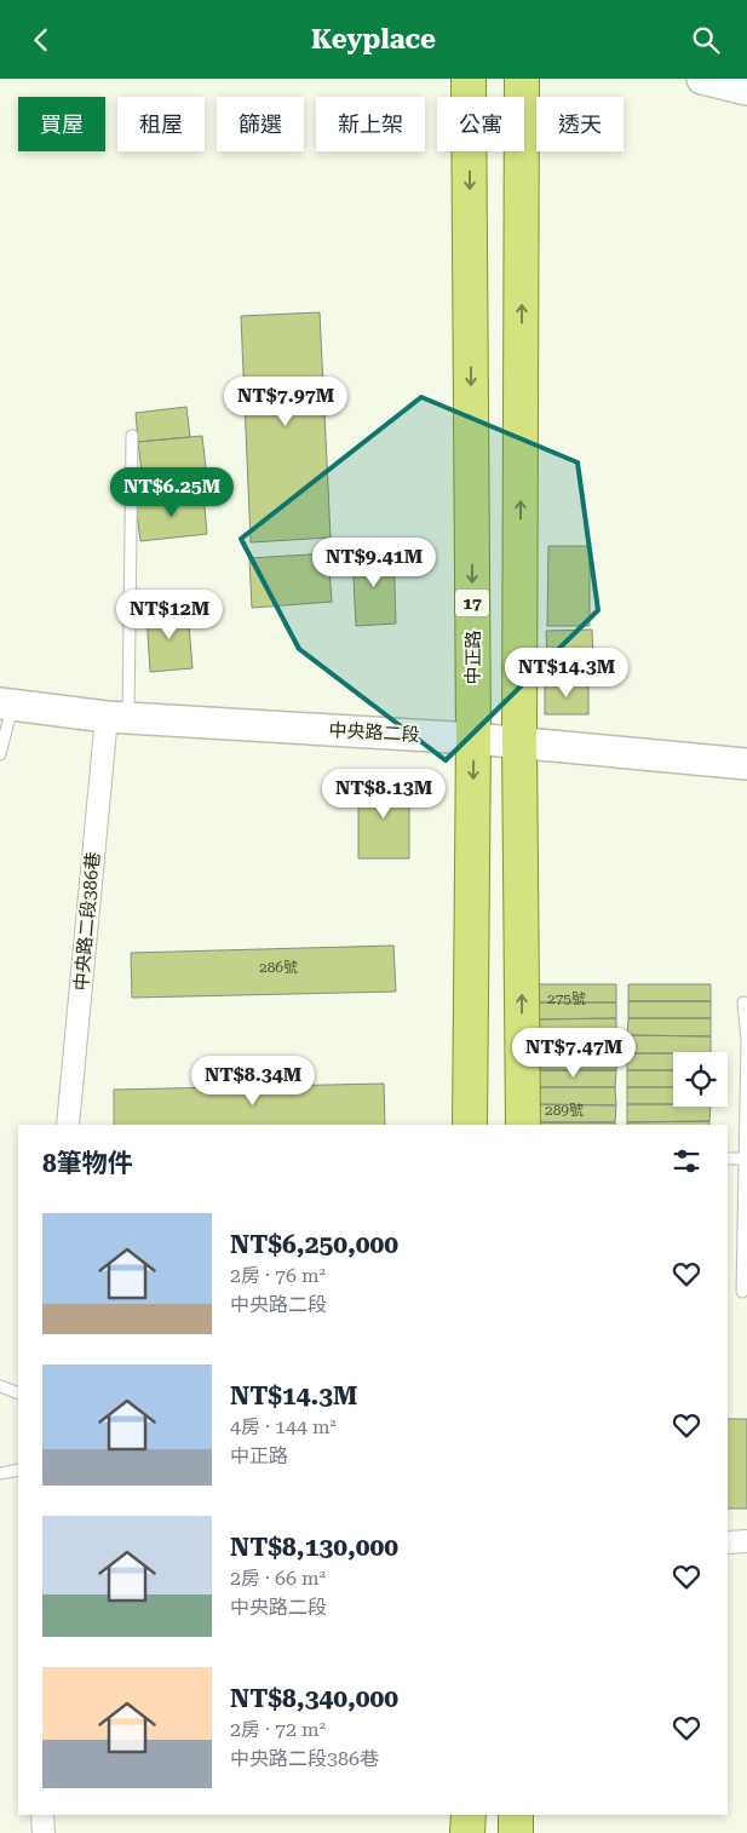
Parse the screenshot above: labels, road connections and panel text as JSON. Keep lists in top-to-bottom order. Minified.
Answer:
{"streets":{"main road":["17","中正路"],"street":["中央路二段","中央路二段386巷"]},"crossings":[["中正路","中央路二段"],["中央路二段","中央路二段386巷"]],"house_numbers":["286號","275號","289號"],"page":{"header":"Keyplace","chip":["買屋","租屋","篩選","新上架","公寓","透天"],"price":["NT$7.97M","NT$6.25M","NT$9.41M","NT$12M","NT$14.3M","NT$8.13M","NT$7.47M","NT$8.34M"],"heading":"8筆物件","list":[{"name":"NT$6,250,000","note":"2房 · 76 m² · 中央路二段"},{"name":"NT$14.3M","note":"4房 · 144 m² · 中正路"},{"name":"NT$8,130,000","note":"2房 · 66 m² · 中央路二段"},{"name":"NT$8,340,000","note":"2房 · 72 m² · 中央路二段386巷"}]}}
